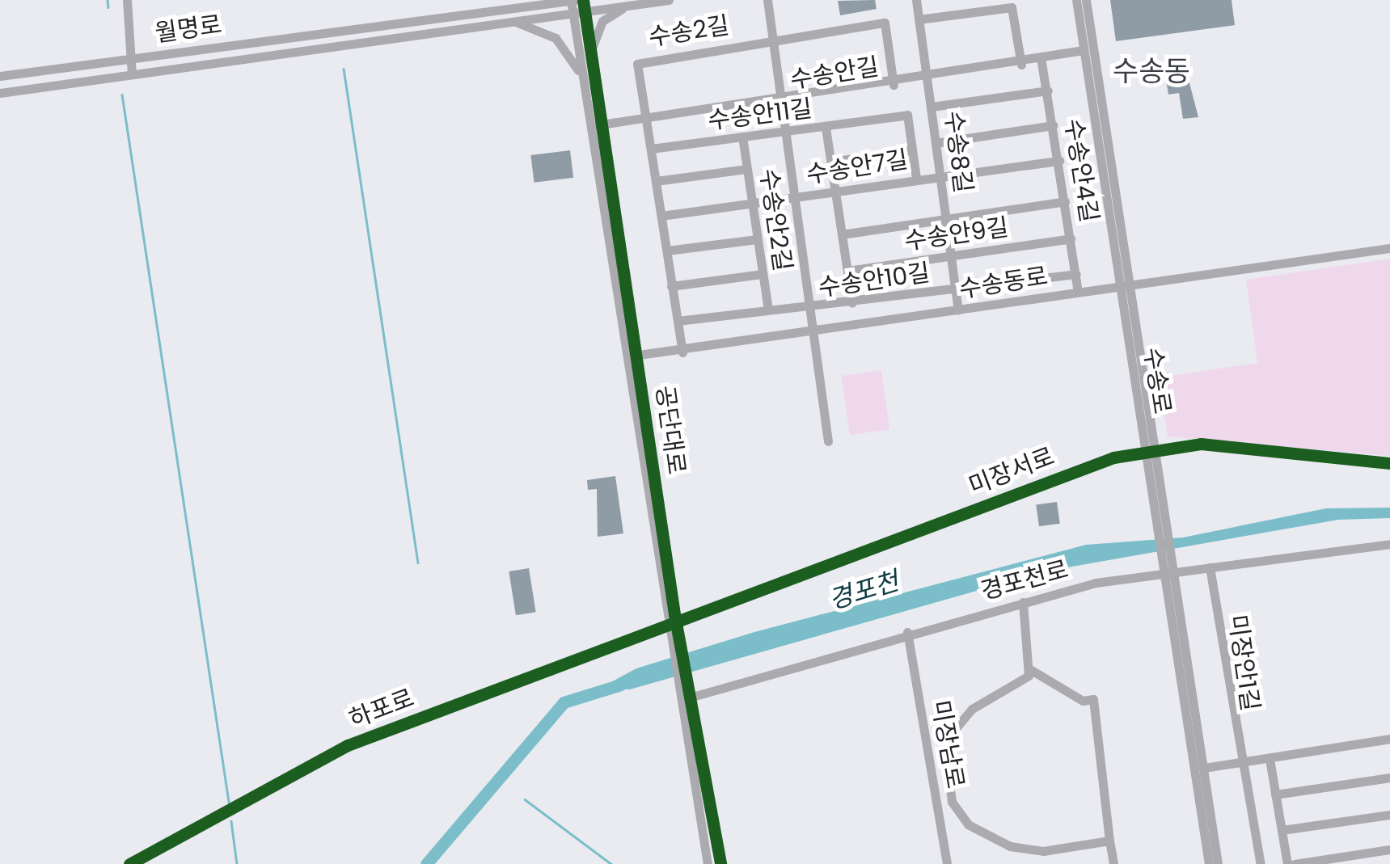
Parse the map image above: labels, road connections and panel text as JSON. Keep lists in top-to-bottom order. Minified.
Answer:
{"streets":{"street":["월명로","수송2길","수송안길","수송안11길","수송8길","수송안7길","수송안4길","수송안2길","수송안9길","수송안10길","수송동로","수송로","공단대로","미장서로","경포천로","미장안1길","하포로","미장남로"]},"crossings":[["월명로","공단대로"],["수송2길","수송안길"],["수송안길","수송8길"],["수송안길","수송안4길"],["수송안길","수송로"],["수송안길","공단대로"],["수송안11길","수송안7길"],["수송안11길","수송안2길"],["수송8길","수송안7길"],["수송8길","수송안9길"],["수송8길","수송안10길"],["수송8길","수송동로"],["수송안7길","수송안4길"],["수송안7길","수송안2길"],["수송안4길","수송안9길"],["수송안4길","수송안10길"],["수송안4길","수송동로"],["수송안2길","수송안10길"],["수송동로","수송로"],["수송동로","공단대로"],["수송로","미장서로"],["수송로","경포천로"],["공단대로","미장서로"],["공단대로","경포천로"],["공단대로","하포로"],["미장서로","하포로"],["경포천로","미장안1길"],["경포천로","미장남로"]],"districts":["수송동"],"water":["경포천"]}
